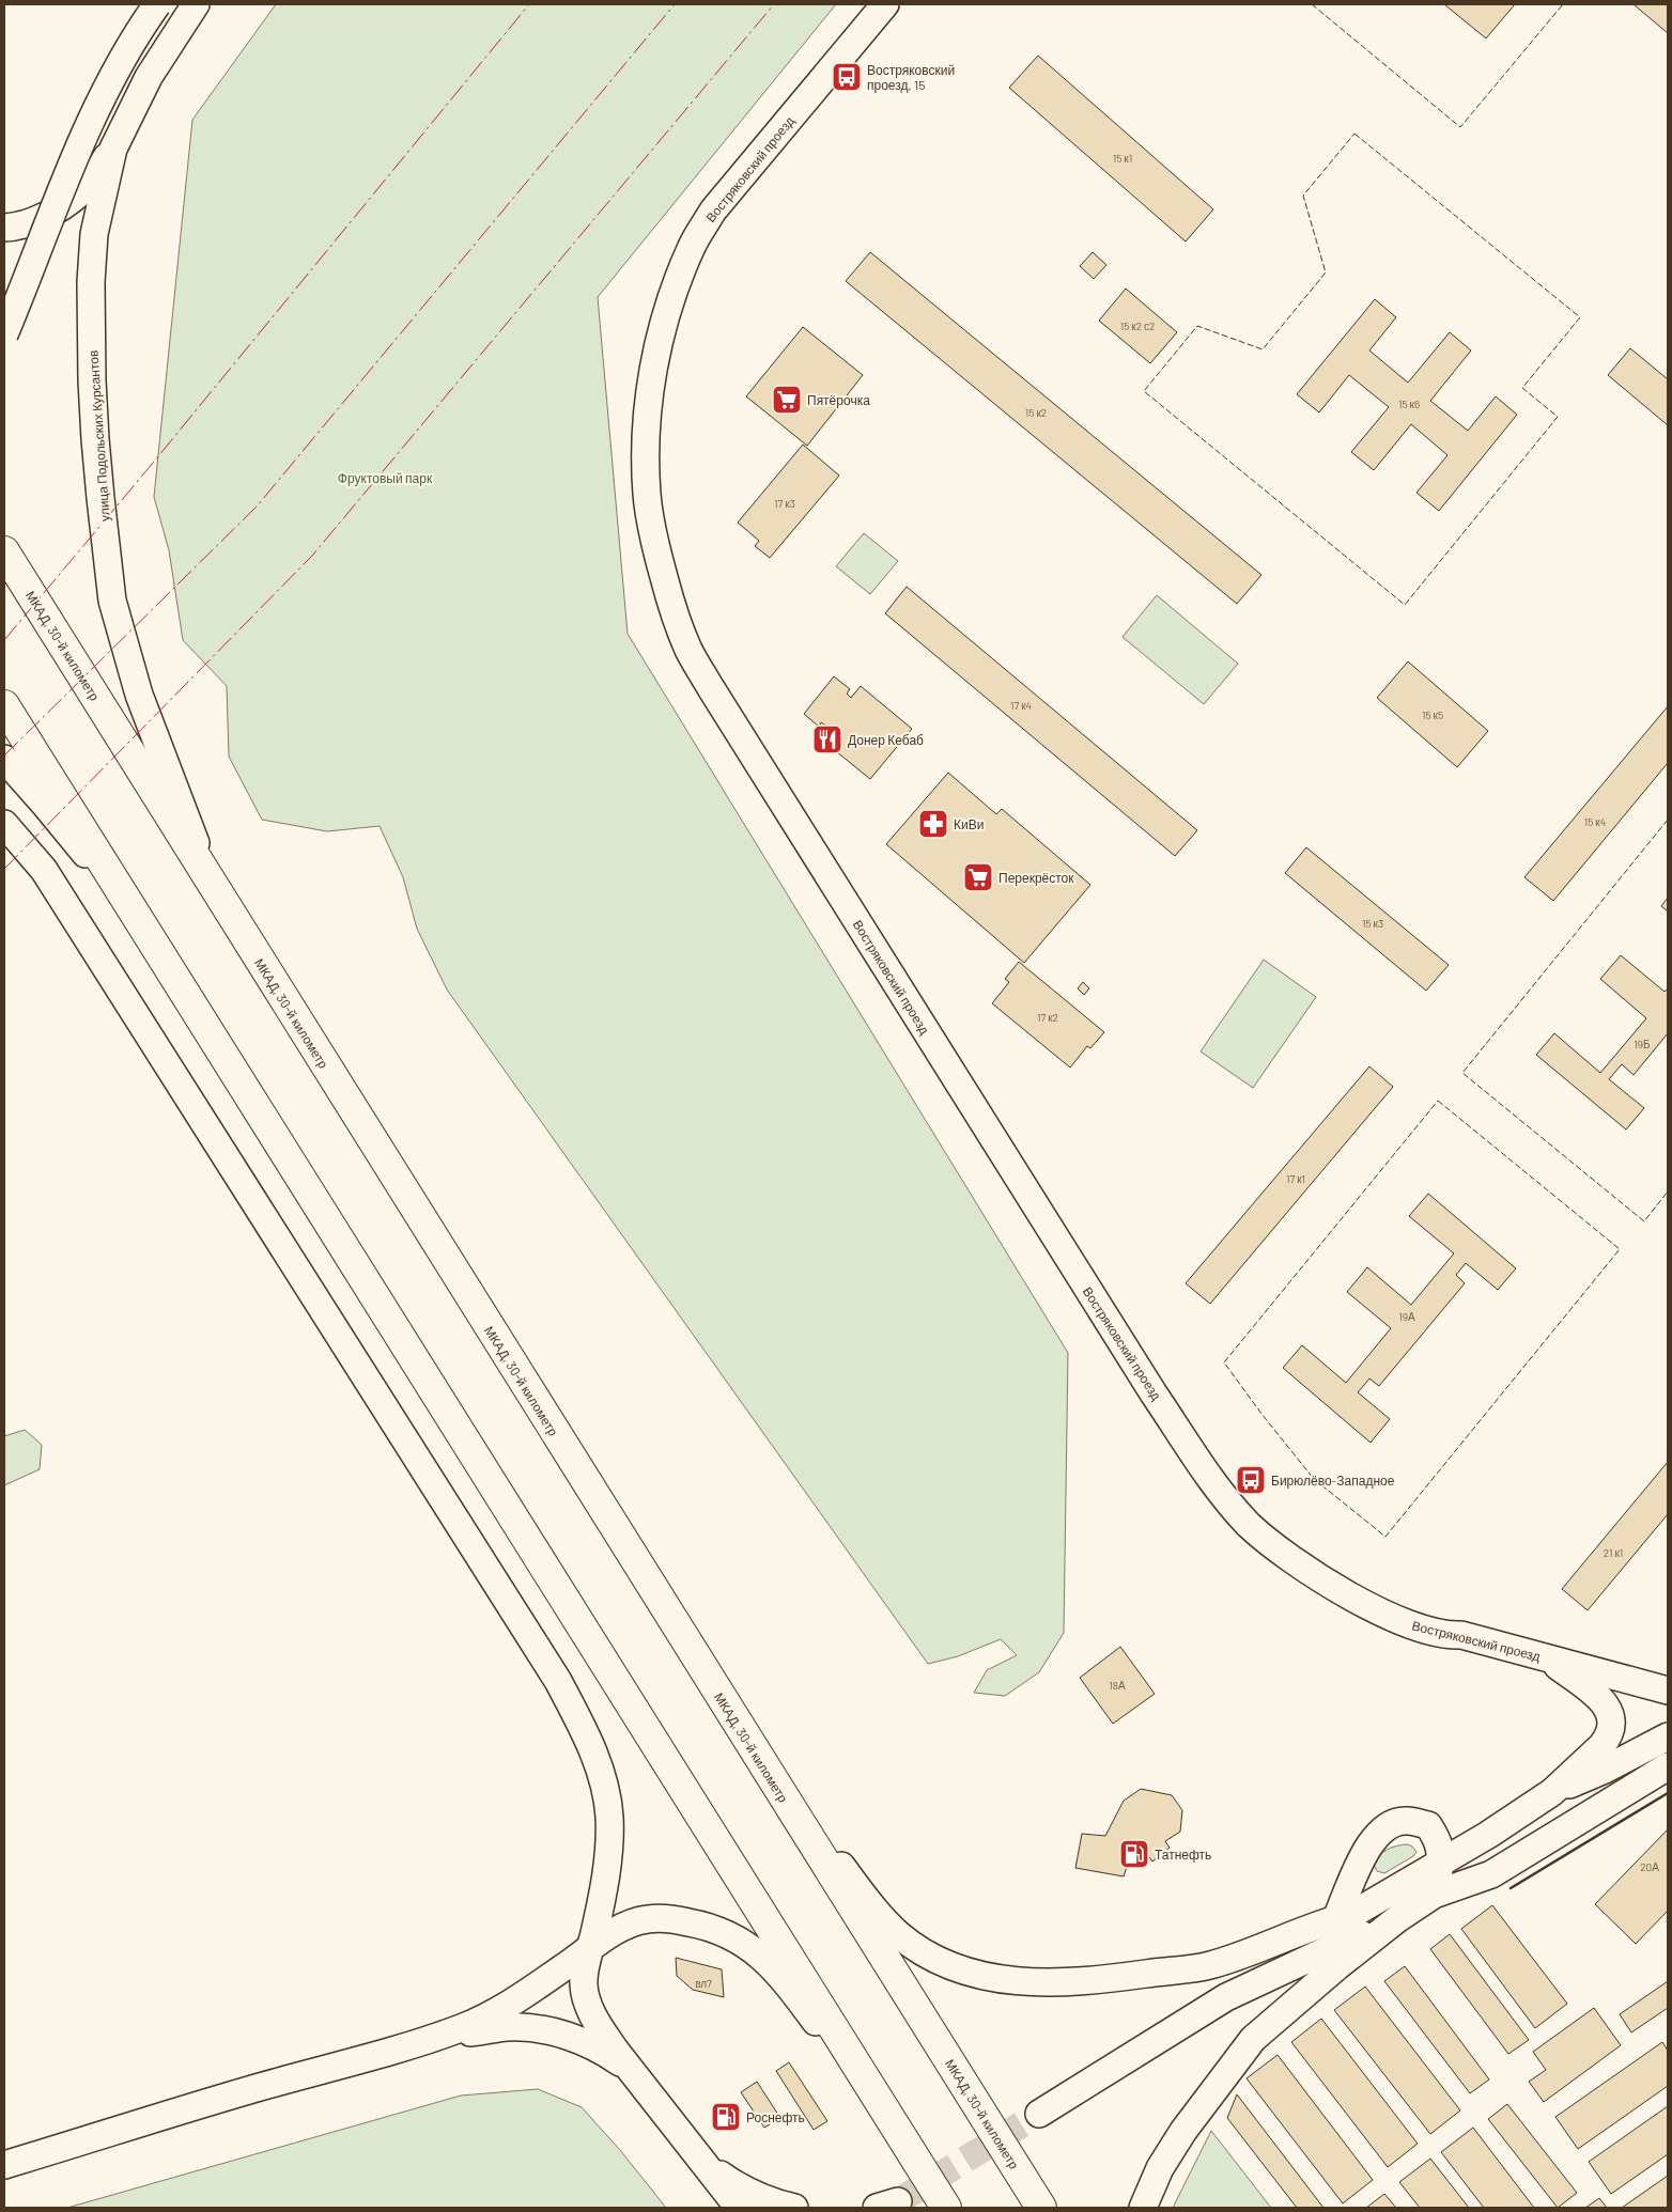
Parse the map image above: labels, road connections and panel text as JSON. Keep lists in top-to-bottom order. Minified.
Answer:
{"streets":{"highway":["МКАД, 30-й километр"],"street":["Востряковский проезд","улица Подольских Курсантов"]},"crossings":[["улица Подольских Курсантов","МКАД, 30-й километр"]],"parks":["Фруктовый парк"],"places":{"bus stop":["Востряковский проезд, 15","Бирюлёво-Западное"],"supermarket":["Пятёрочка","Перекрёсток"],"restaurant":["Донер Кебаб"],"pharmacy":["КиВи"],"fuel station":["Татнефть","Роснефть"]},"house_numbers":["15 к1","15 к2 с2","15 к6","15 к2","17 к3","17 к4","15 к5","15 к4","15 к3","17 к2","19Б","17 к1","19А","21 к1","18А","20А","вл7"]}
